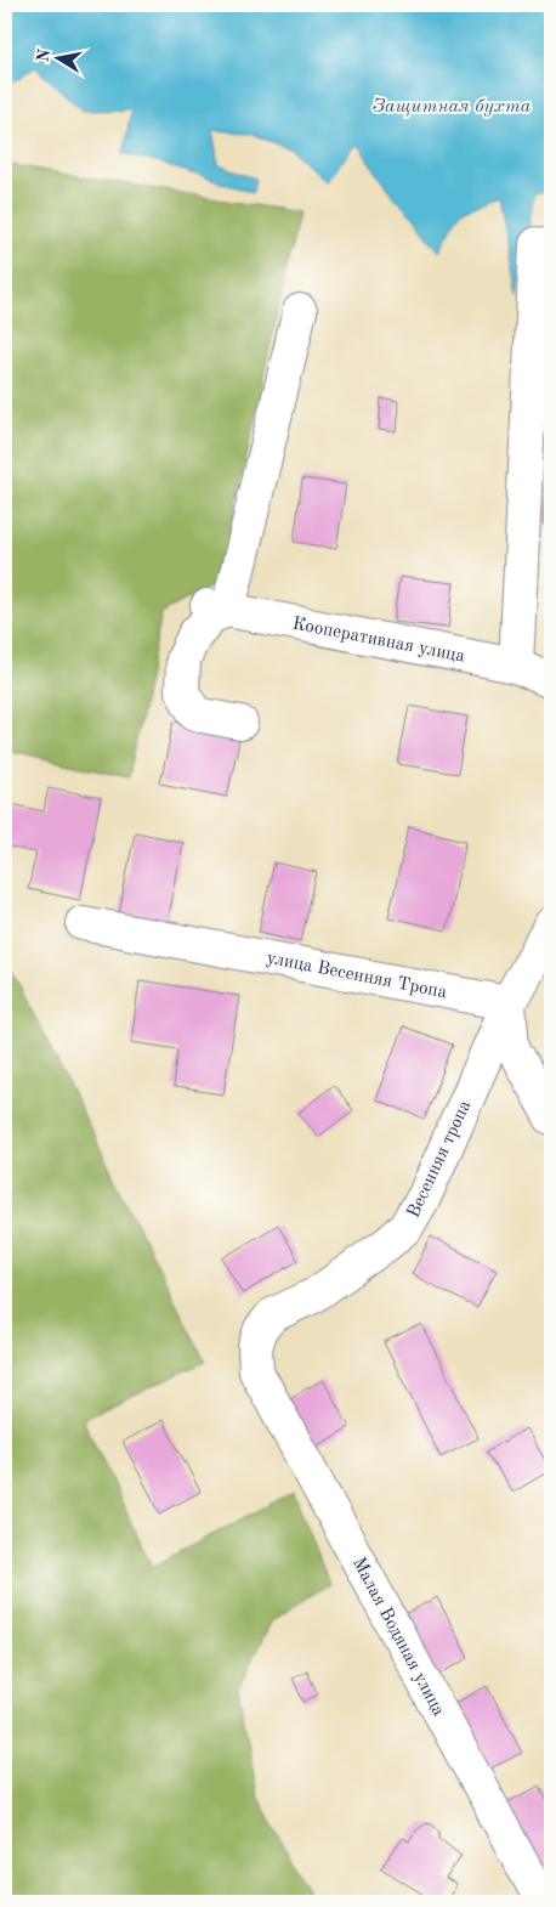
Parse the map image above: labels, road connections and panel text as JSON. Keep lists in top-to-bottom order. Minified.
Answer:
{"streets":{"street":["Кооперативная улица","улица Весенняя Тропа","Весенняя тропа","Малая Водяная улица"]},"crossings":[["улица Весенняя Тропа","Весенняя тропа"],["Весенняя тропа","Малая Водяная улица"]],"water":["Защитная бухта"],"north":"left"}
